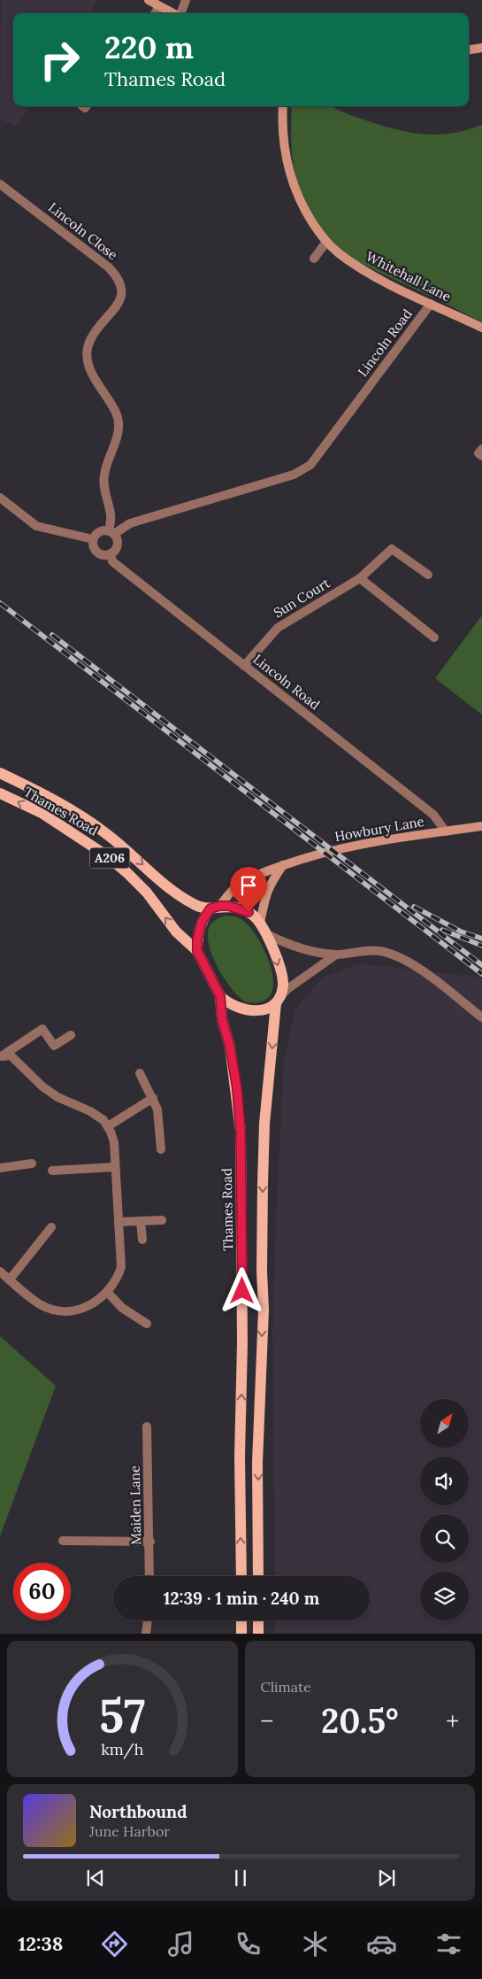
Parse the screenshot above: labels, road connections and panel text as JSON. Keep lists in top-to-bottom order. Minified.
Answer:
{"streets":{"main road":["Thames Road","A206"],"street":["Lincoln Close","Whitehall Lane","Lincoln Road","Sun Court","Howbury Lane","Maiden Lane"]},"crossings":[["Lincoln Close","Lincoln Road"],["Whitehall Lane","Lincoln Road"],["Lincoln Road","Sun Court"],["Lincoln Road","Howbury Lane"],["Thames Road","Howbury Lane"]],"north":"top right","page":{"turn":["220 m","Thames Road"],"limit":"60","trip":"12:39 · 1 min · 240 m","tile":"Climate","heat":["−","20.5°","+"],"song":["Northbound","June Harbor"],"tabs":"12:38","gauge":["57","km/h"]}}
